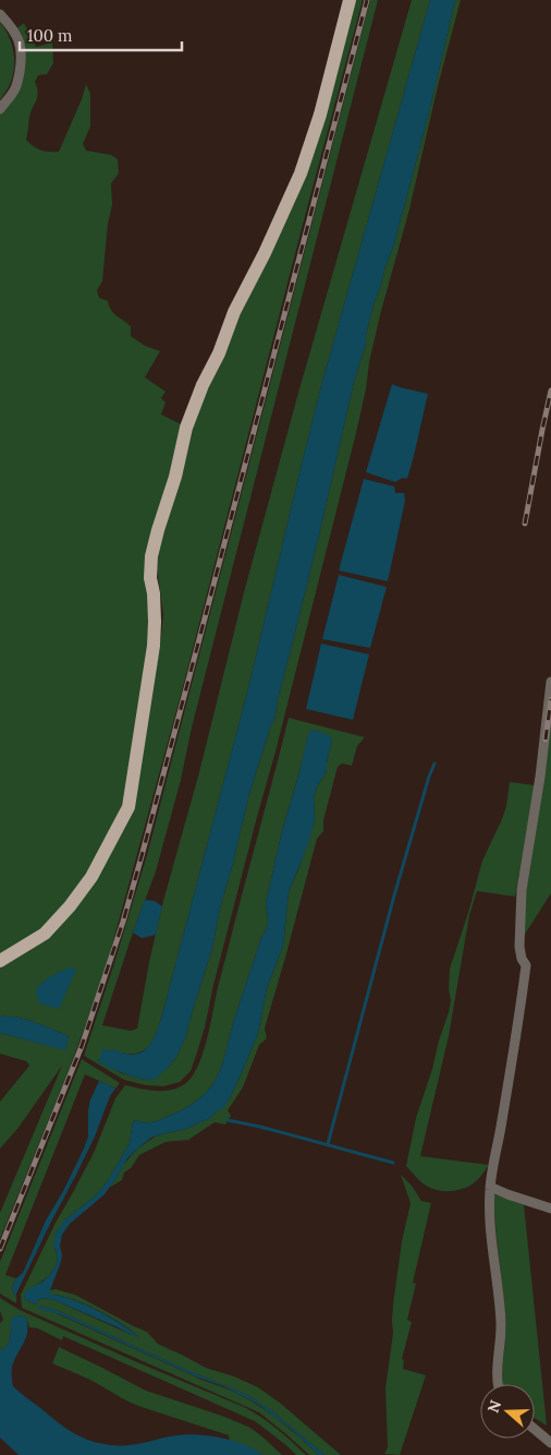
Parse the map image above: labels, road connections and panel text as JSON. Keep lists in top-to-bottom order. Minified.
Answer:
{"scale_bar":"100 m","north":"left"}
